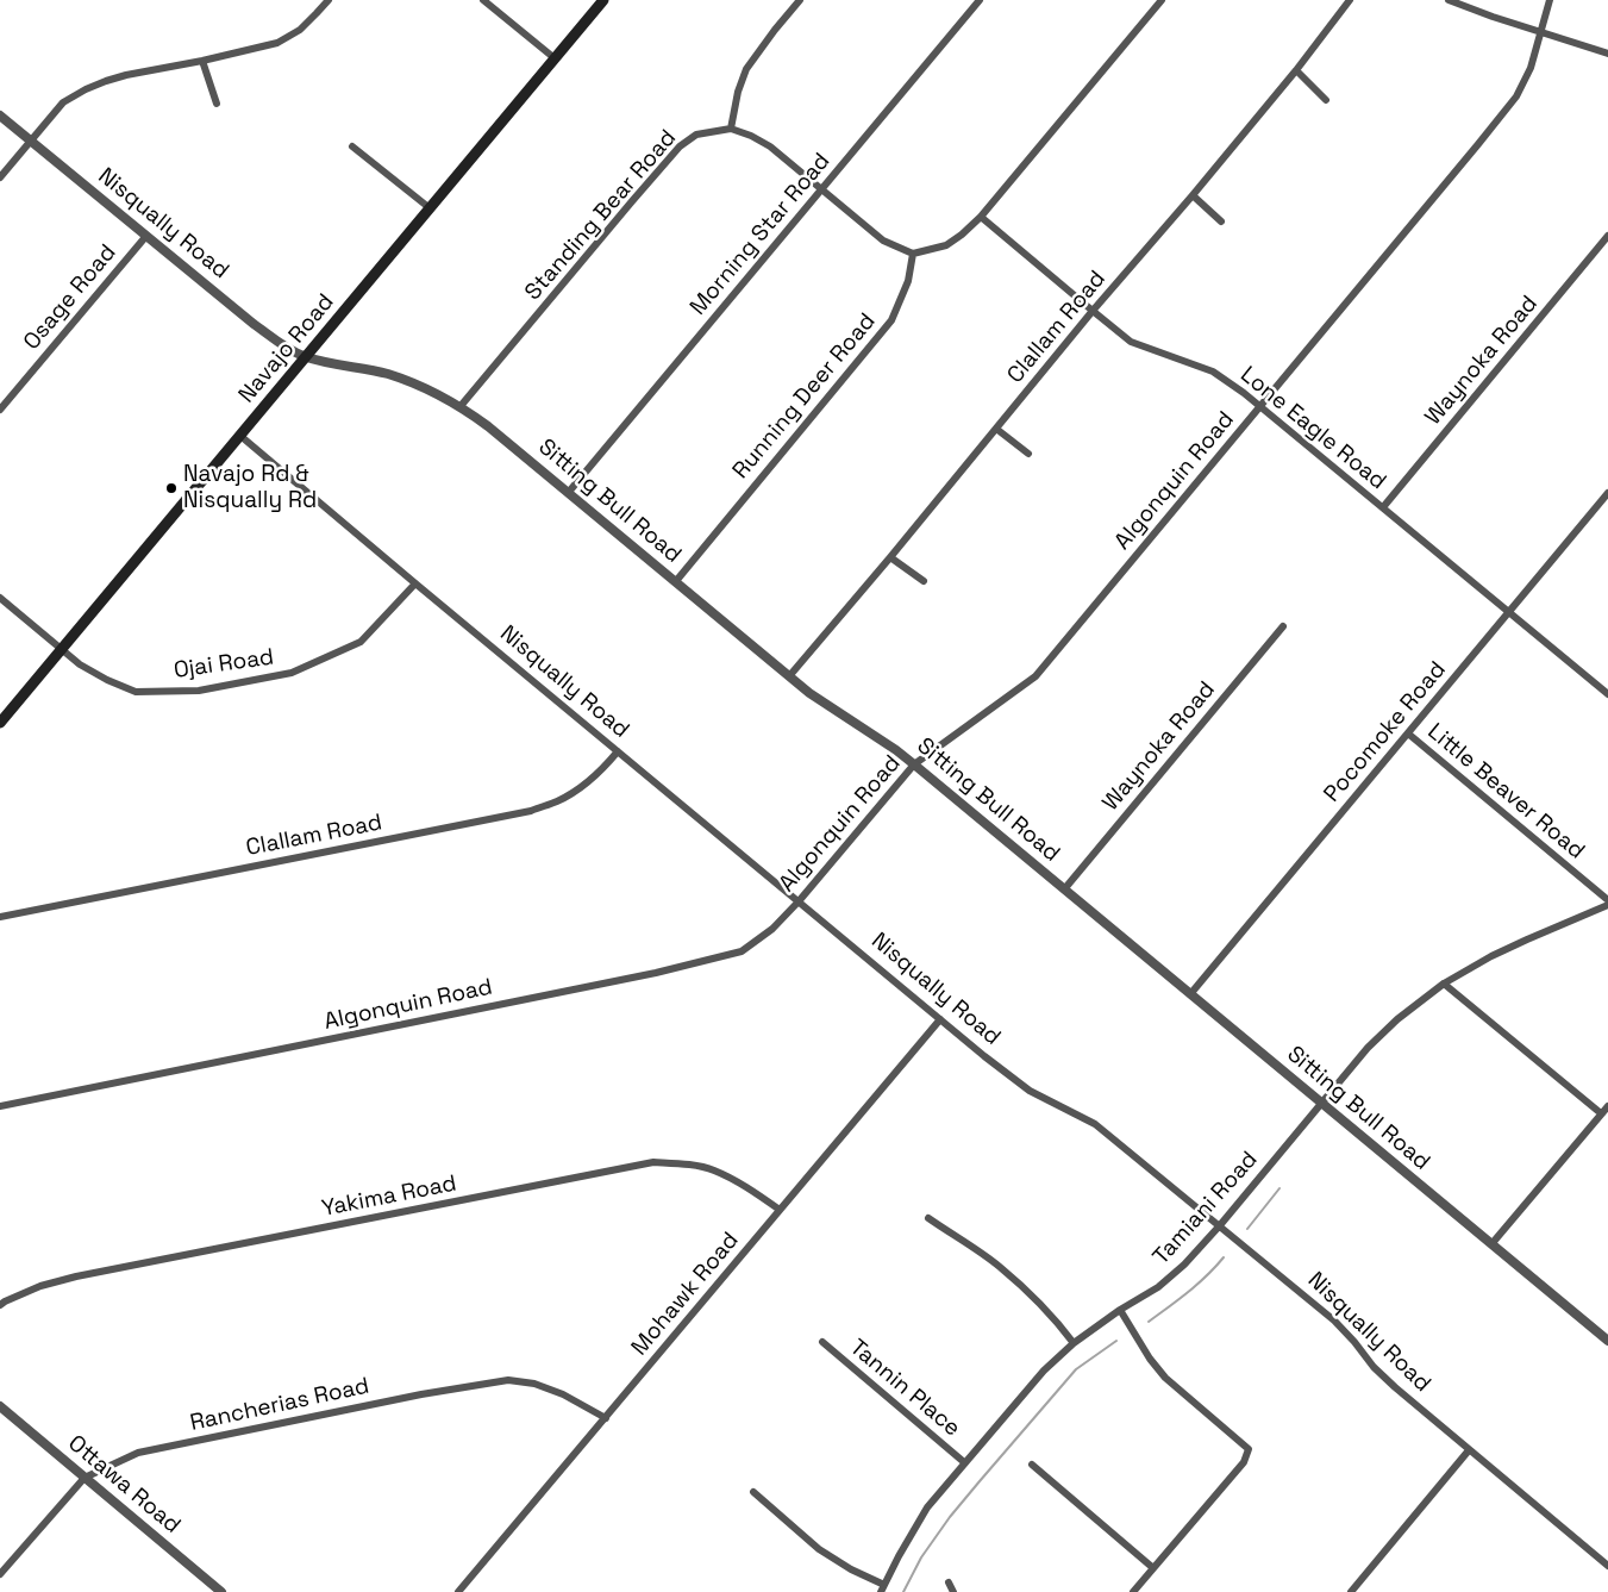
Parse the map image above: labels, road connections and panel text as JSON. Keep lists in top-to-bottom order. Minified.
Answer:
{"streets":{"main road":["Navajo Road"],"street":["Standing Bear Road","Nisqually Road","Morning Star Road","Osage Road","Clallam Road","Waynoka Road","Running Deer Road","Lone Eagle Road","Algonquin Road","Sitting Bull Road","Ojai Road","Pocomoke Road","Little Beaver Road","Yakima Road","Tamiani Road","Mohawk Road","Tannin Place","Rancherias Road","Ottawa Road"]},"crossings":[["Standing Bear Road","Sitting Bull Road"],["Nisqually Road","Osage Road"],["Nisqually Road","Clallam Road"],["Nisqually Road","Navajo Road"],["Nisqually Road","Algonquin Road"],["Nisqually Road","Sitting Bull Road"],["Nisqually Road","Ojai Road"],["Nisqually Road","Tamiani Road"],["Nisqually Road","Mohawk Road"],["Morning Star Road","Sitting Bull Road"],["Clallam Road","Lone Eagle Road"],["Clallam Road","Sitting Bull Road"],["Navajo Road","Sitting Bull Road"],["Navajo Road","Ojai Road"],["Waynoka Road","Lone Eagle Road"],["Waynoka Road","Sitting Bull Road"],["Running Deer Road","Sitting Bull Road"],["Lone Eagle Road","Algonquin Road"],["Lone Eagle Road","Pocomoke Road"],["Algonquin Road","Sitting Bull Road"],["Sitting Bull Road","Pocomoke Road"],["Sitting Bull Road","Tamiani Road"],["Pocomoke Road","Little Beaver Road"],["Yakima Road","Mohawk Road"],["Tamiani Road","Tannin Place"],["Mohawk Road","Rancherias Road"],["Rancherias Road","Ottawa Road"]],"places":["Navajo Rd & Nisqually Rd"]}
